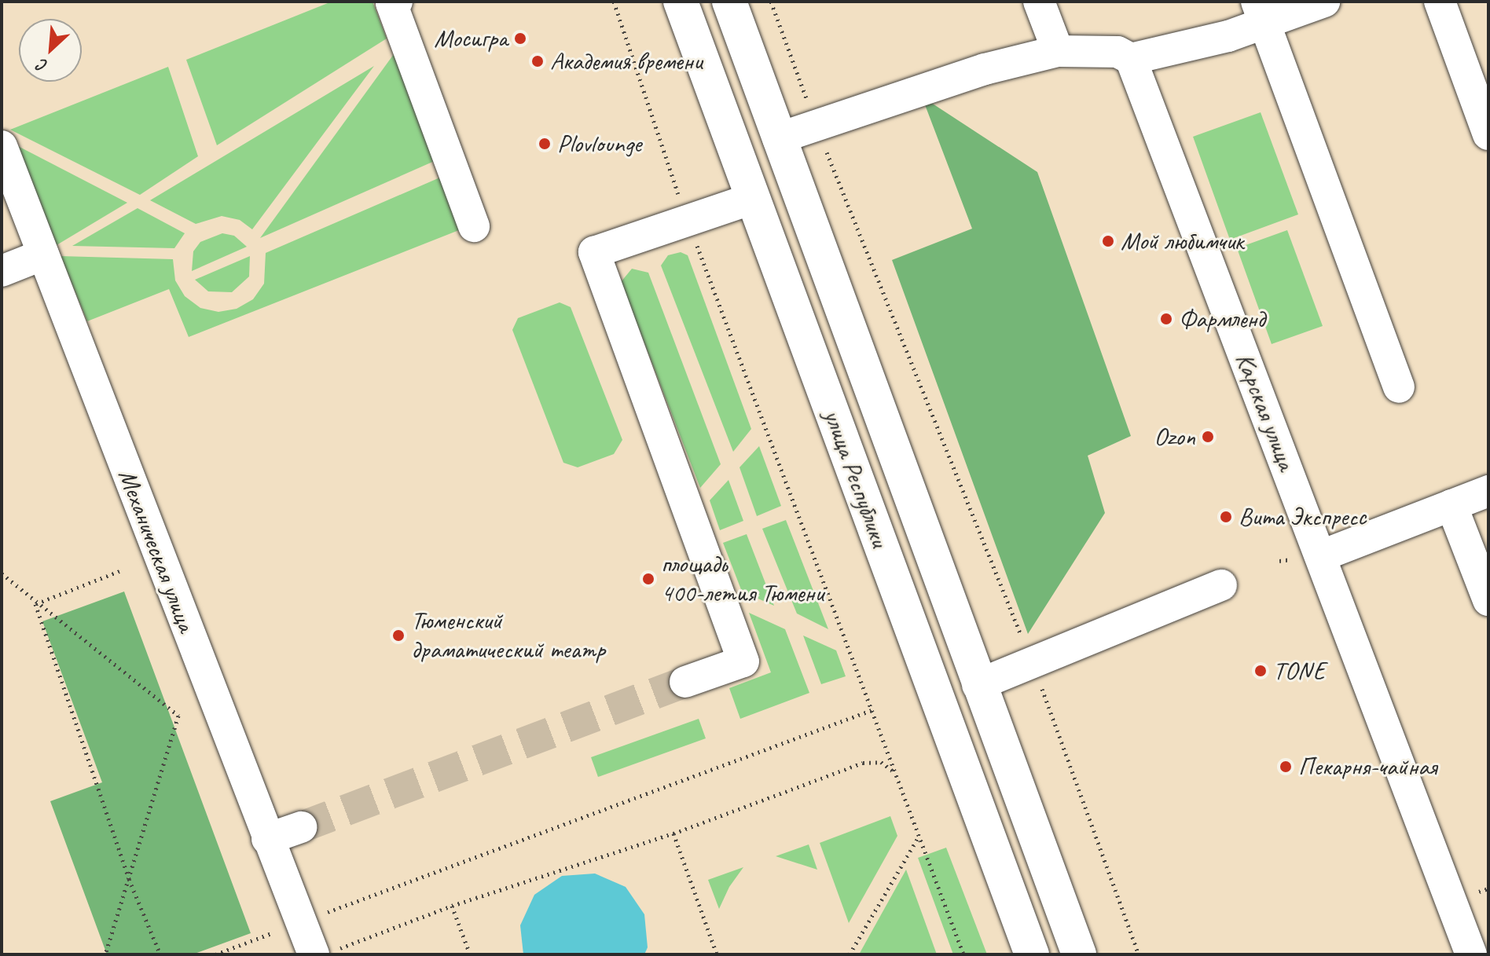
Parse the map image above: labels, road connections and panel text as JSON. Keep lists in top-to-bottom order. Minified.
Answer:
{"streets":{"main road":["улица Республики"],"street":["Карская улица","Механическая улица"]},"places":["Мосигра","Академия времени","Plovlounge","Мой любимчик","Фармленд","Ozon","Вита Экспресс","площадь 400-летия Тюмени","Тюменский драматический театр","TONE","Пекарня-чайная"],"north":"bottom left"}
